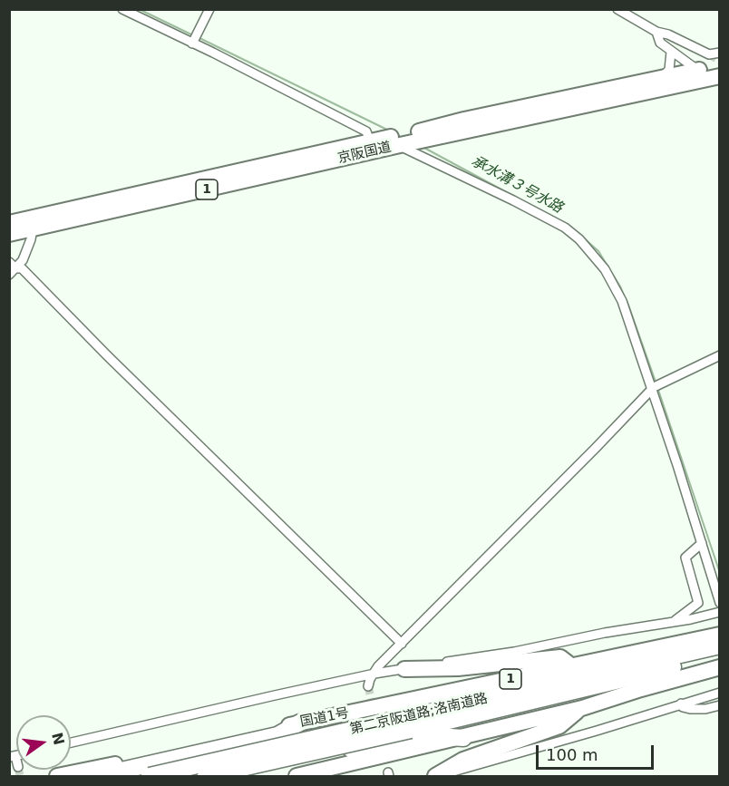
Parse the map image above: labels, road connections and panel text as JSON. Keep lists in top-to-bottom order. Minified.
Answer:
{"streets":{"highway":["京阪国道","1","第二京阪道路;洛南道路","国道1号"]},"water":["承水溝３号水路"],"scale_bar":"100 m","north":"right"}
